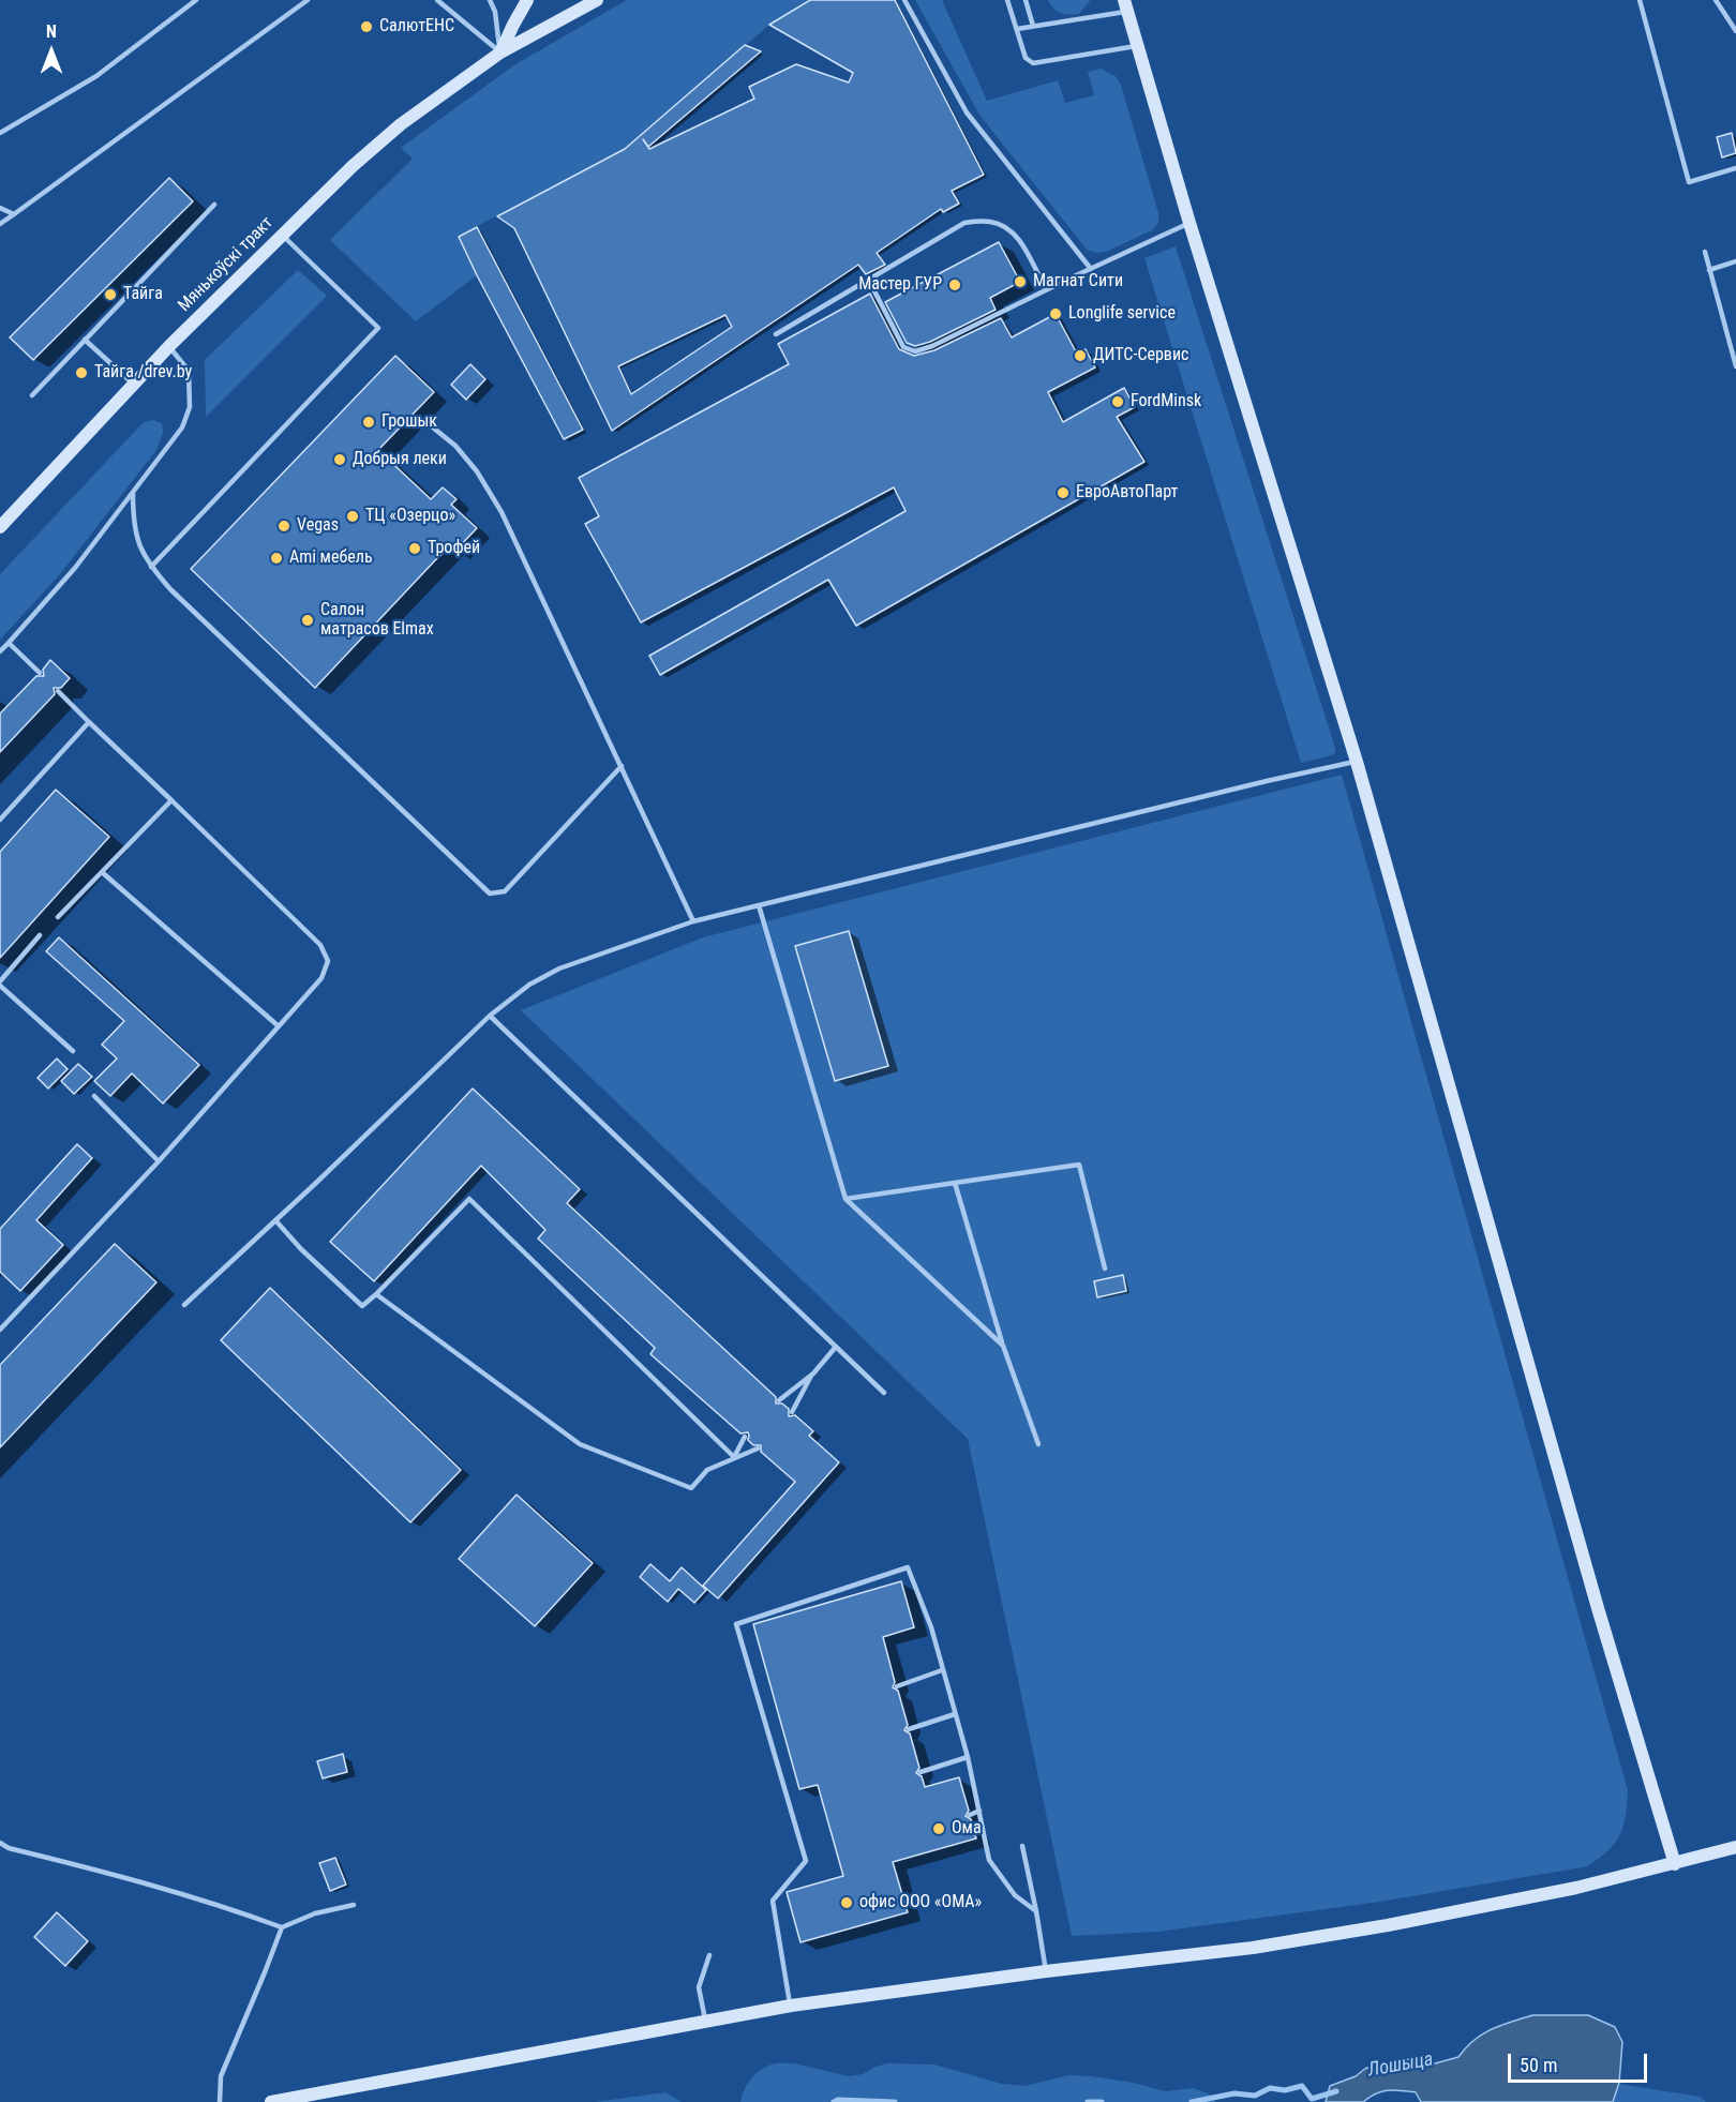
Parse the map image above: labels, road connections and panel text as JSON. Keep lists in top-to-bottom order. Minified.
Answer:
{"streets":{"street":["Мянькоўскі тракт"]},"water":["Лошыца"],"places":["СалютЕНС","Магнат Cити","Мастер ГУР","Тайга","Longlife service","ДИТС-Сервис","Тайга /drev.by","FordMinsk","Грошык","Добрыя леки","ЕвроАвтоПарт","ТЦ «Озерцо»","Vegas","Трофей","Ami мебель","Салон матрасов Elmax","Ома","офис ООО «ОМА»"],"scale_bar":"50 m","north":"top"}
